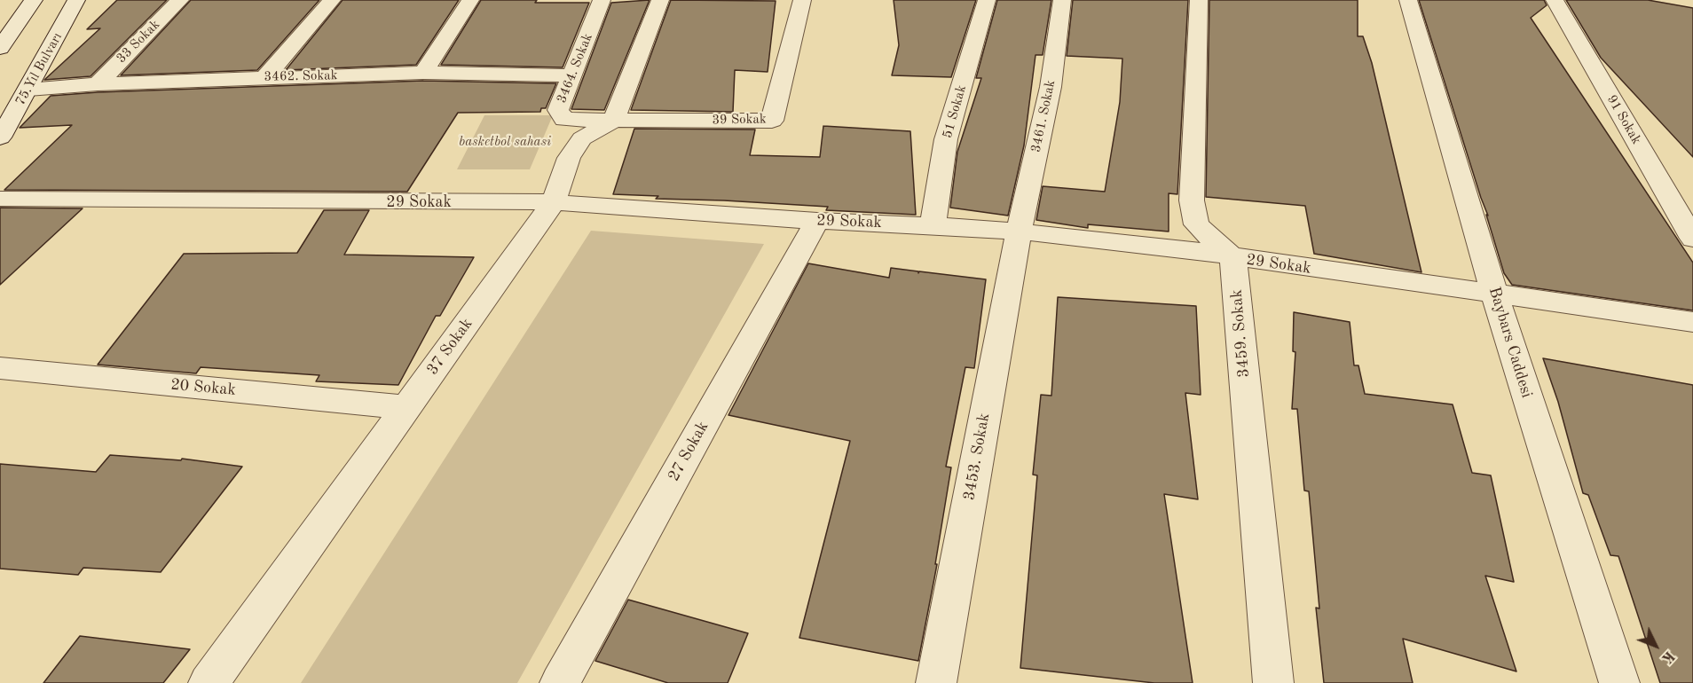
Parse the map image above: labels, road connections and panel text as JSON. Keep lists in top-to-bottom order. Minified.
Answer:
{"streets":{"street":["33 Sokak","3464. Sokak","75.Yıl Bulvarı","3462. Sokak","51 Sokak","3461. Sokak","39 Sokak","91 Sokak","29 Sokak","3459. Sokak","Baybars Caddesi","37 Sokak","20 Sokak","27 Sokak","3453. Sokak"]},"crossings":[["33 Sokak","3462. Sokak"],["3464. Sokak","3462. Sokak"],["3464. Sokak","39 Sokak"],["3464. Sokak","37 Sokak"],["75.Yıl Bulvarı","3462. Sokak"],["51 Sokak","29 Sokak"],["3461. Sokak","29 Sokak"],["3461. Sokak","3453. Sokak"],["39 Sokak","37 Sokak"],["29 Sokak","3459. Sokak"],["29 Sokak","Baybars Caddesi"],["29 Sokak","37 Sokak"],["29 Sokak","27 Sokak"],["29 Sokak","3453. Sokak"],["37 Sokak","20 Sokak"]],"parks":["basketbol sahasi"],"north":"bottom right"}
